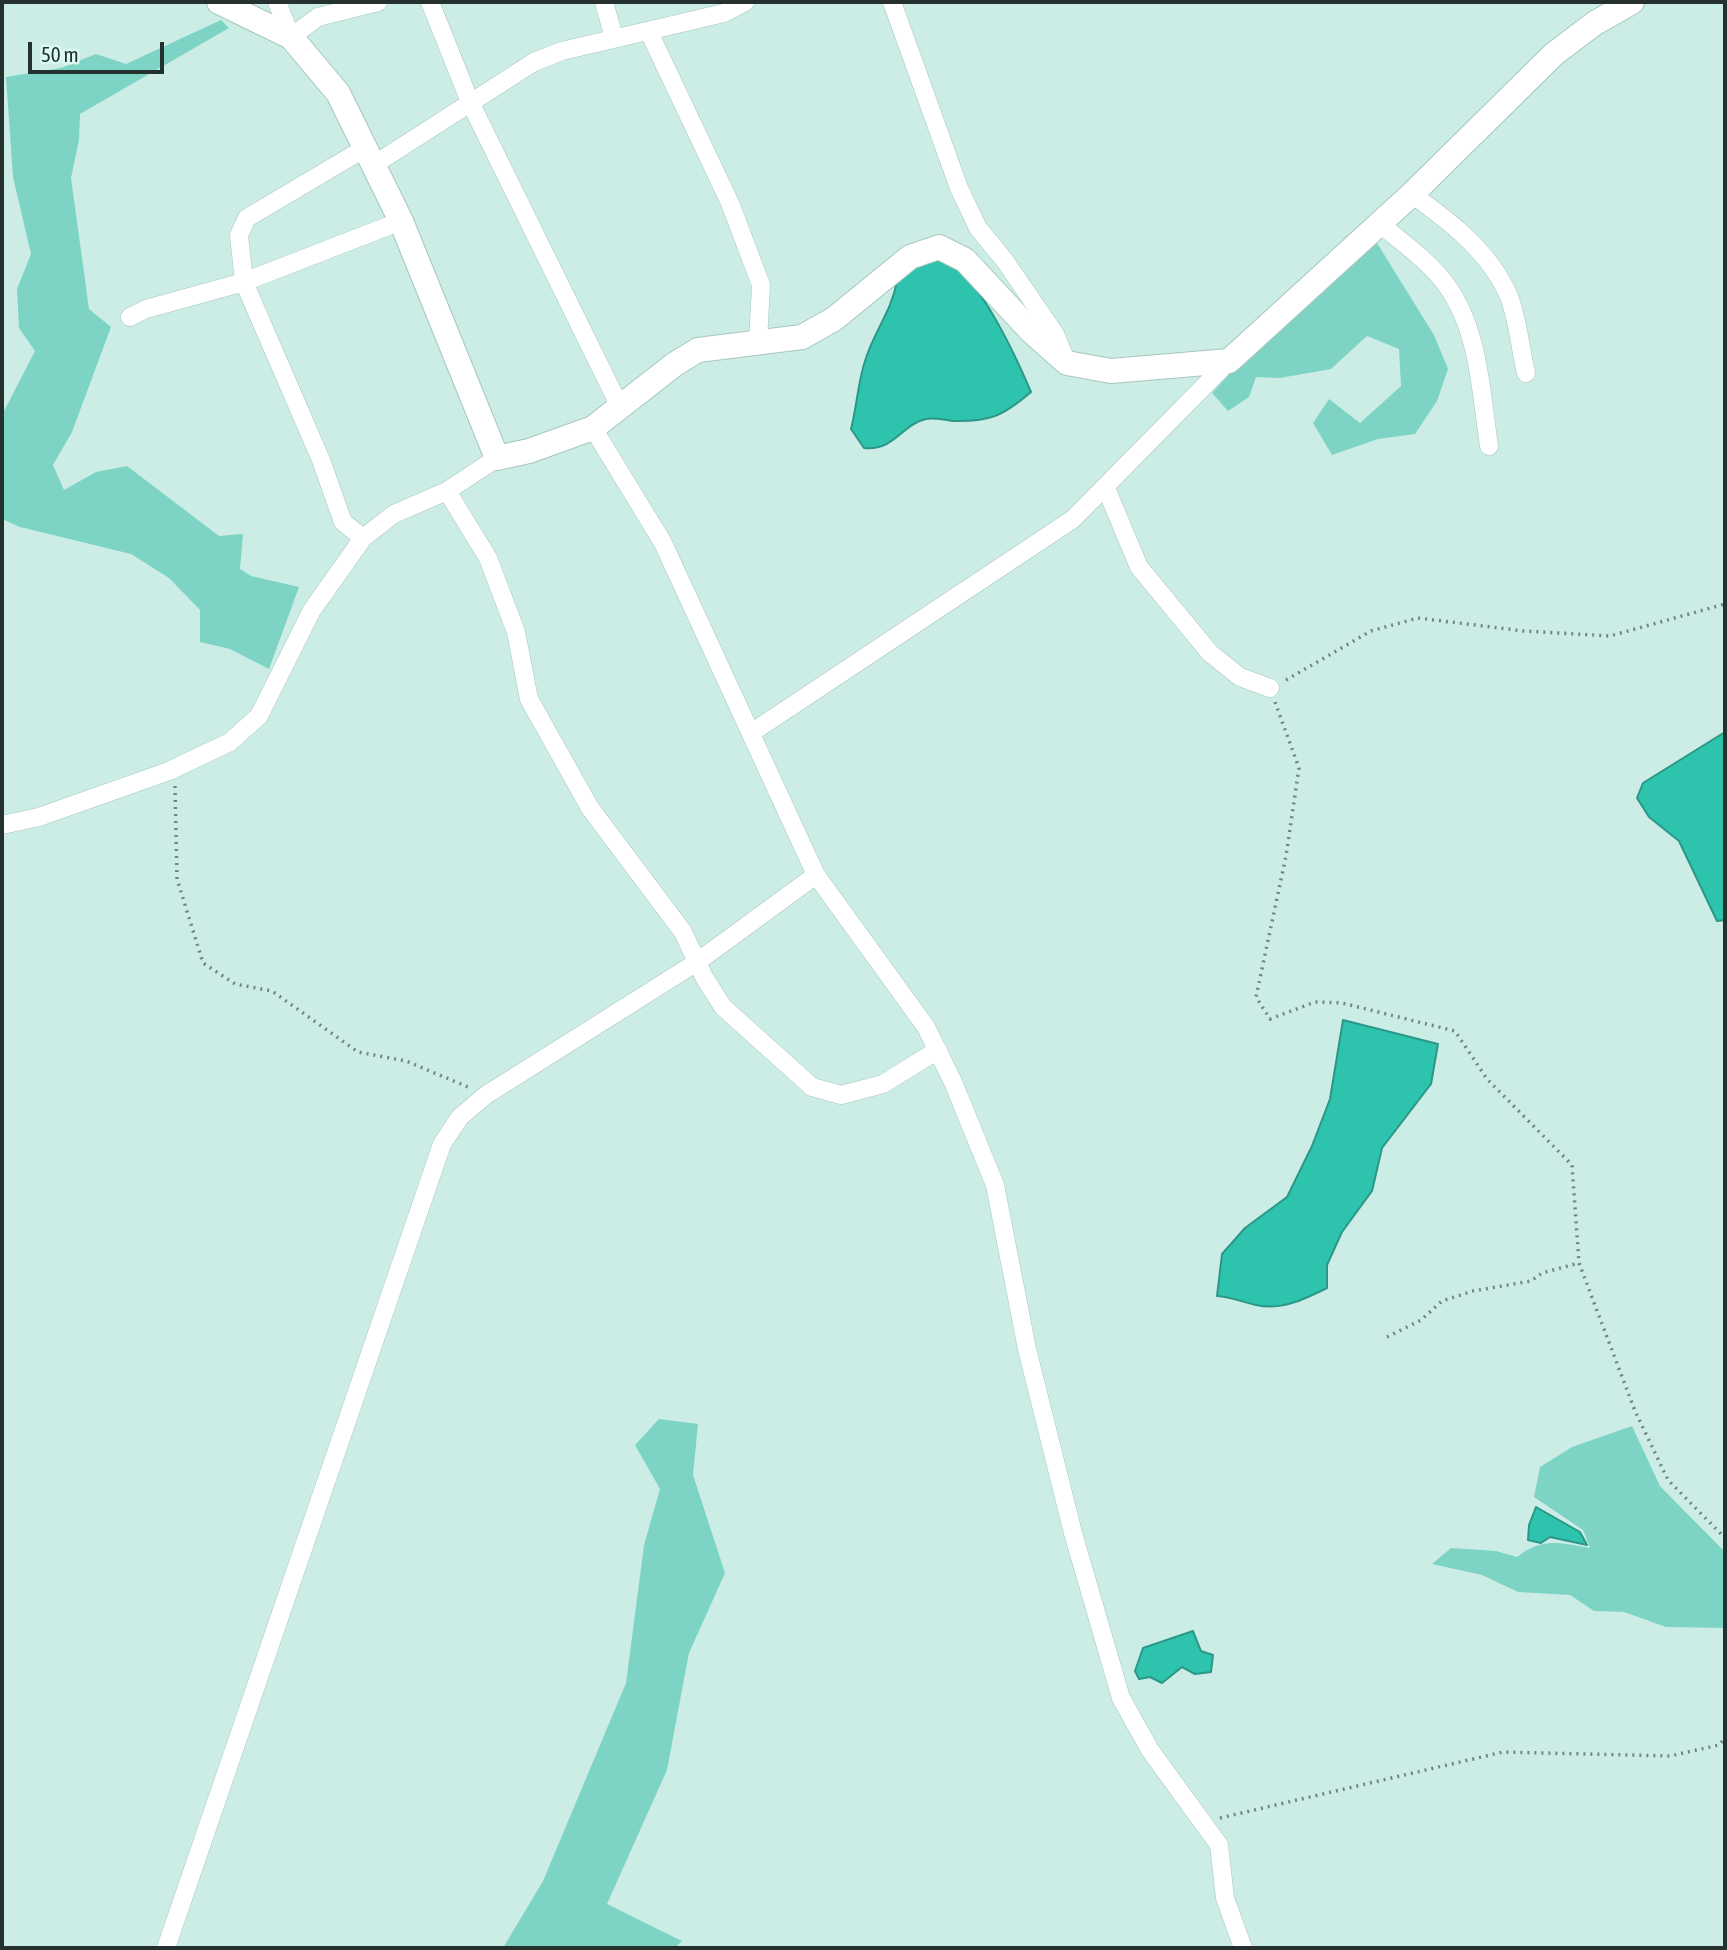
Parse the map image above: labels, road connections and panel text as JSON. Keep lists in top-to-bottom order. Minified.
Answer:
{"scale_bar":"50 m"}
